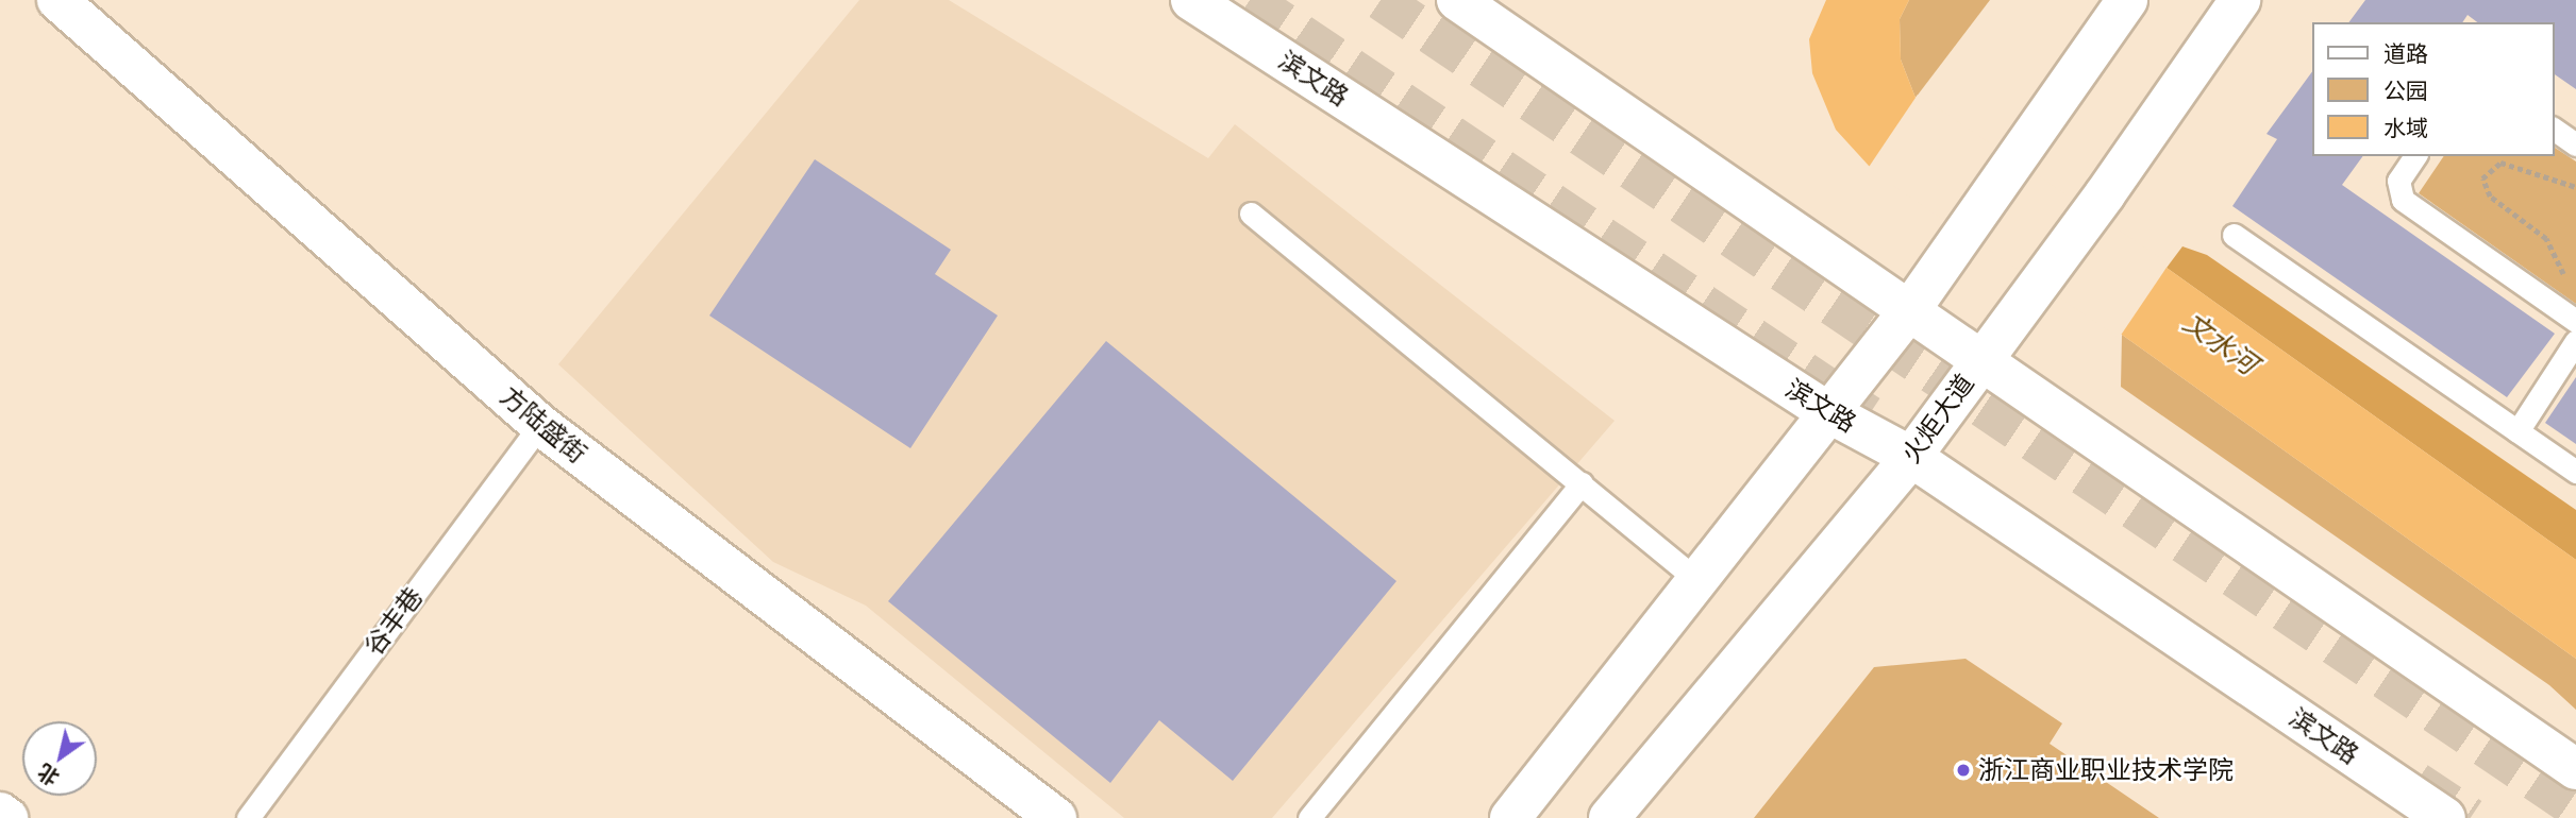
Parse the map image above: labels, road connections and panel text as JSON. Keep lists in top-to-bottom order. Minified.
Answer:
{"streets":{"main road":["滨文路","火炬大道","方陆盛街"],"lane":["谷丰巷"]},"crossings":[["滨文路","火炬大道"],["方陆盛街","谷丰巷"]],"water":["文水河"],"places":["浙江商业职业技术学院"],"legend":["道路","公园","水域"],"north":"bottom left"}
